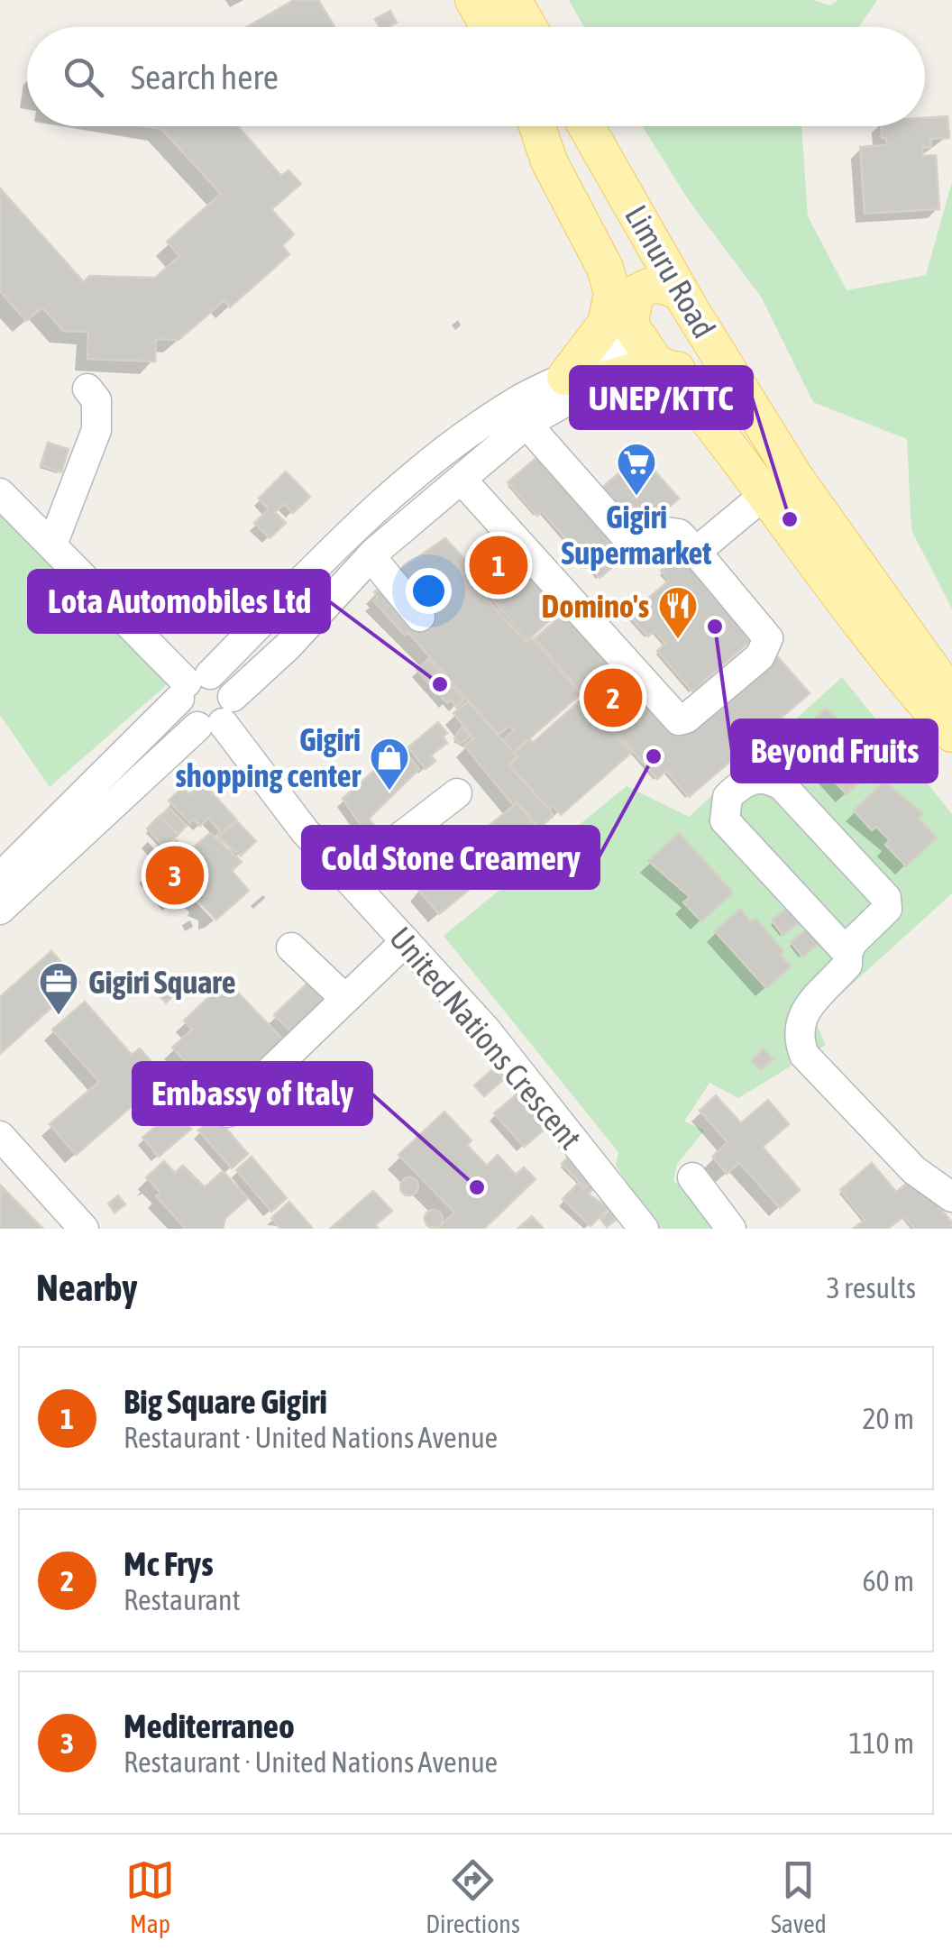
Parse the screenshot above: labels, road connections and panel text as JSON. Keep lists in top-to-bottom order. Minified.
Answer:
{"streets":{"main road":["Limuru Road"],"street":["United Nations Crescent"]},"places":{"supermarket":["Gigiri Supermarket"],"other":["UNEP/KTTC","Beyond Fruits","Lota Automobiles Ltd","Cold Stone Creamery","Embassy of Italy"],"restaurant":["Domino's"],"shop":["Gigiri shopping center"],"office":["Gigiri Square"]},"page":{"search":"Search here","pins":["1","2","3"],"heading":["Nearby","3 results"],"list":[{"mark":"1","name":"Big Square Gigiri","note":"Restaurant · United Nations Avenue","value":"20 m"},{"mark":"2","name":"Mc Frys","note":"Restaurant","value":"60 m"},{"mark":"3","name":"Mediterraneo","note":"Restaurant · United Nations Avenue","value":"110 m"}],"nav":["Map","Directions","Saved"]}}
